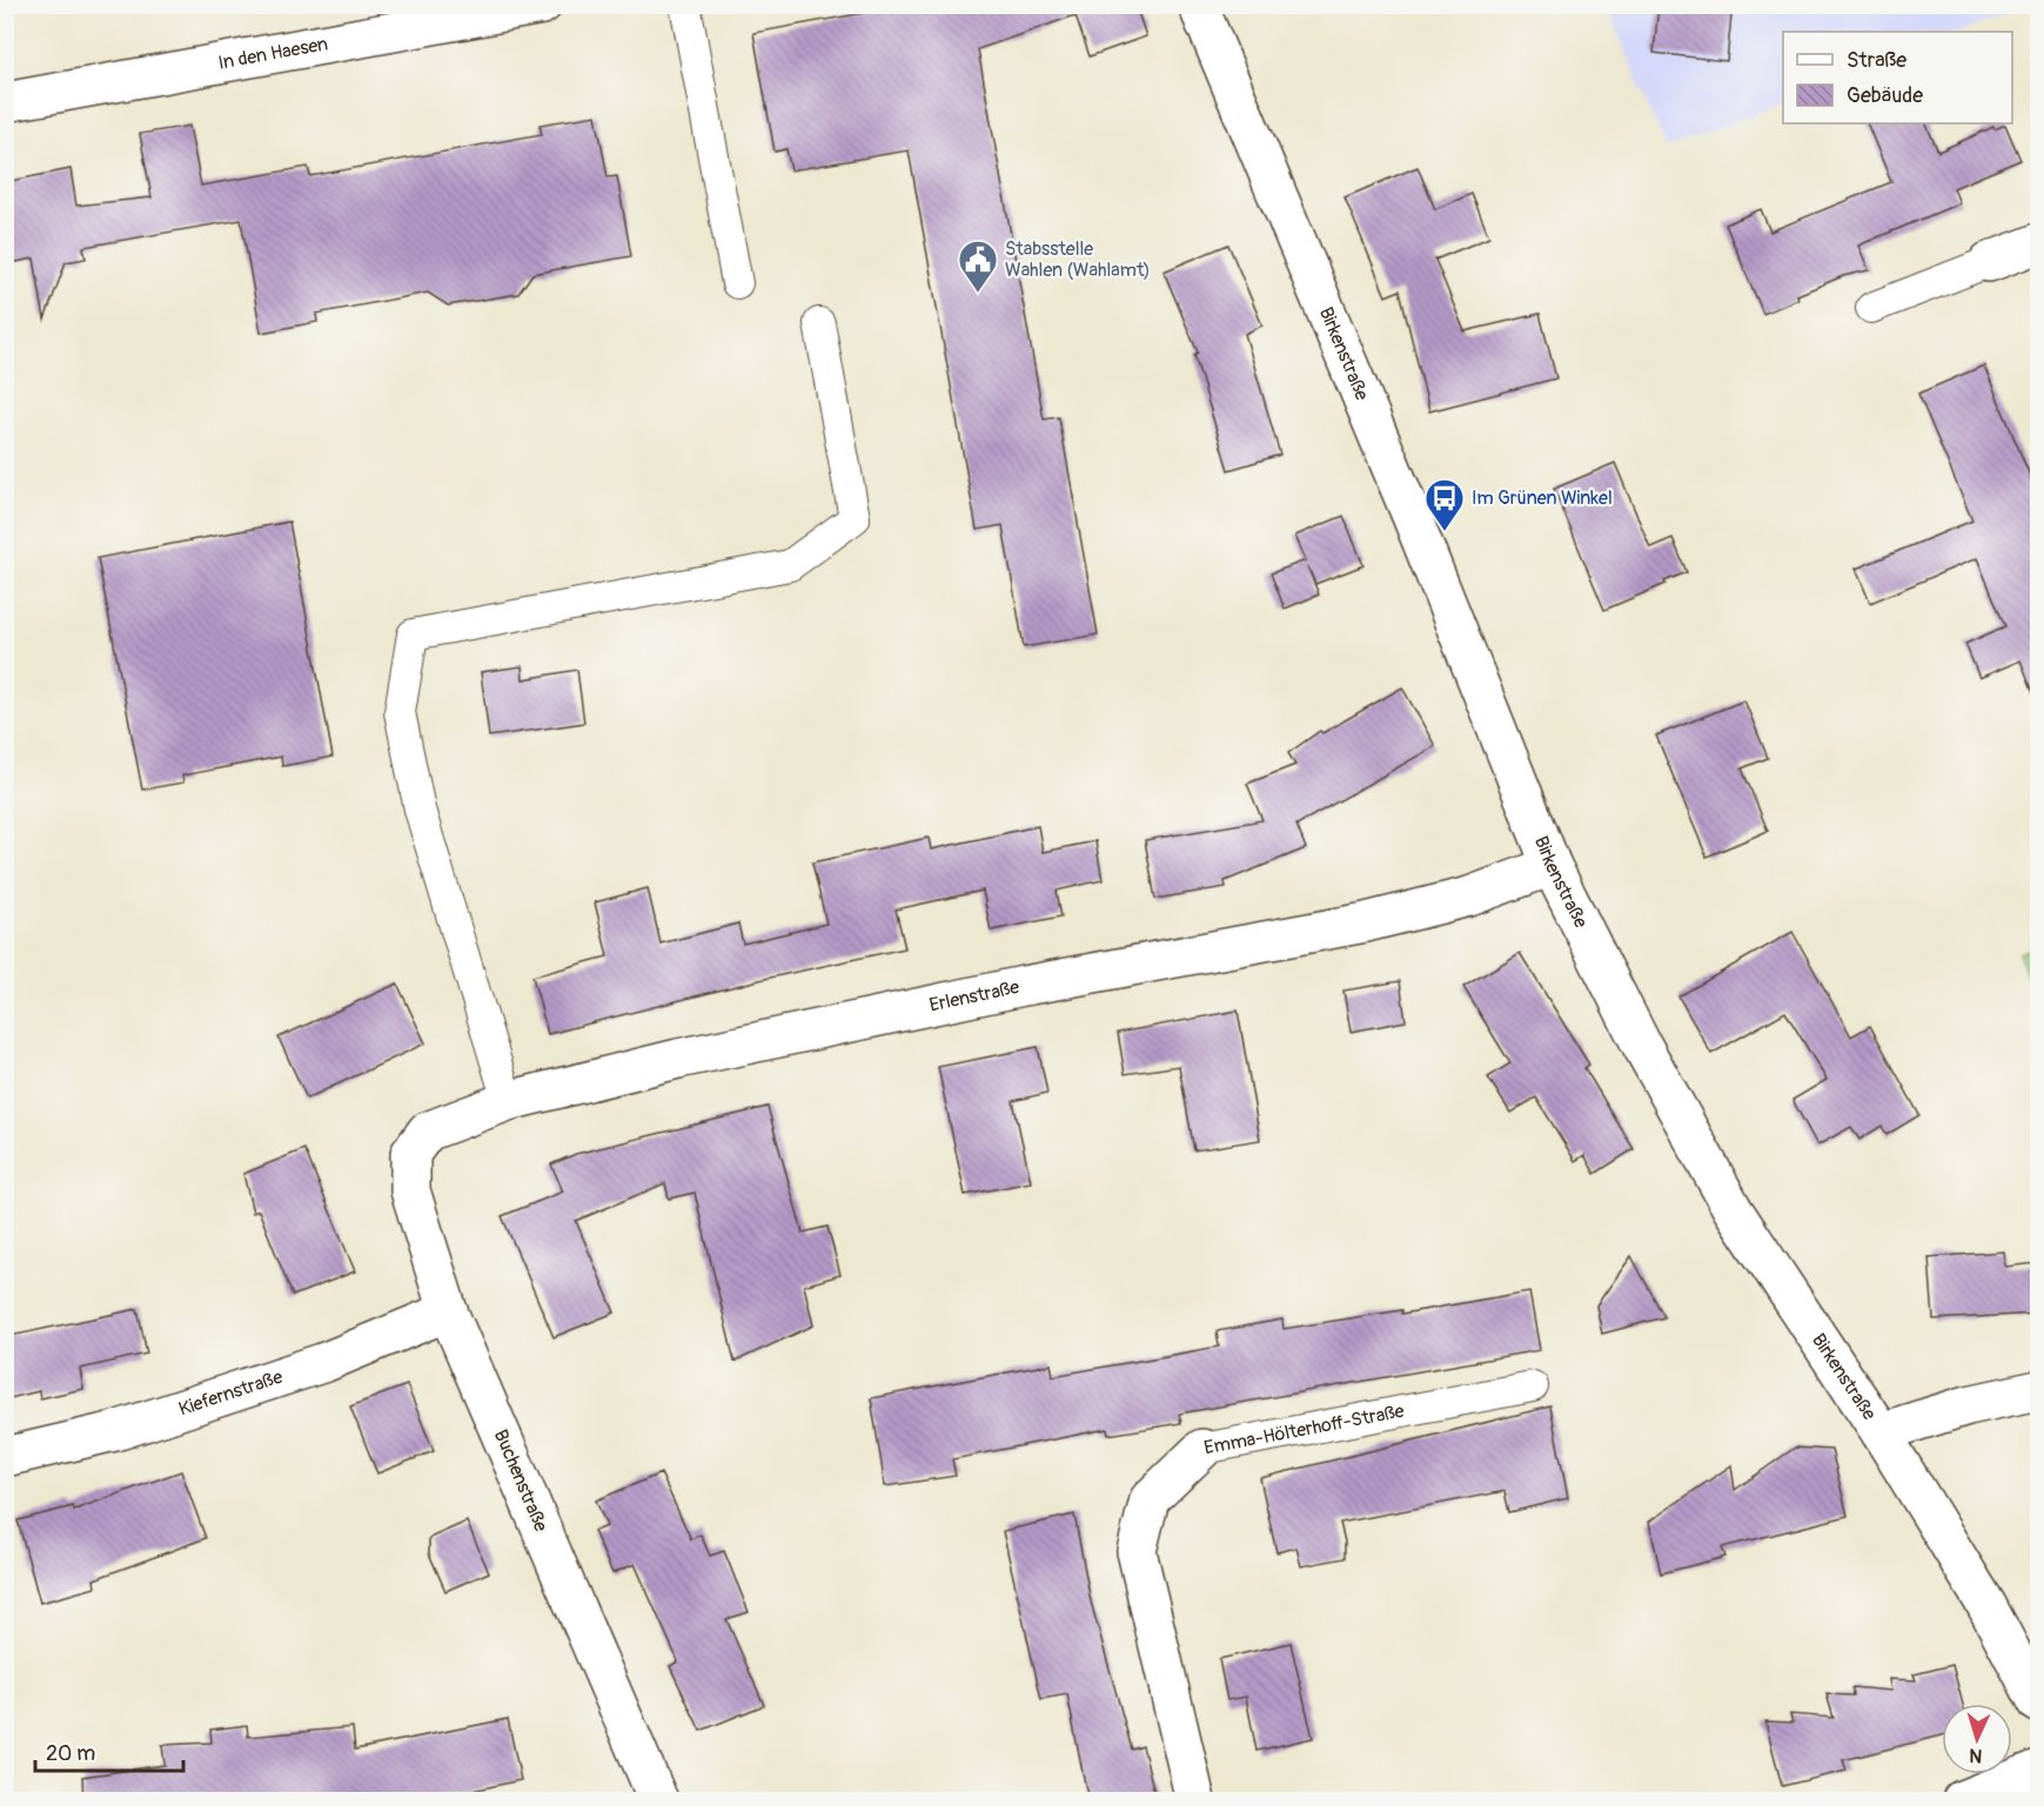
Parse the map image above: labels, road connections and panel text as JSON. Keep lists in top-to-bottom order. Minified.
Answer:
{"streets":{"street":["In den Haesen","Birkenstraße","Erlenstraße","Kiefernstraße","Emma-Hölterhoff-Straße","Buchenstraße"]},"crossings":[["Birkenstraße","Erlenstraße"],["Erlenstraße","Buchenstraße"],["Kiefernstraße","Buchenstraße"]],"places":{"public building":["Stabsstelle Wahlen (Wahlamt)"],"bus stop":["Im Grünen Winkel"]},"legend":["Straße","Gebäude"],"scale_bar":"20 m","north":"bottom"}
